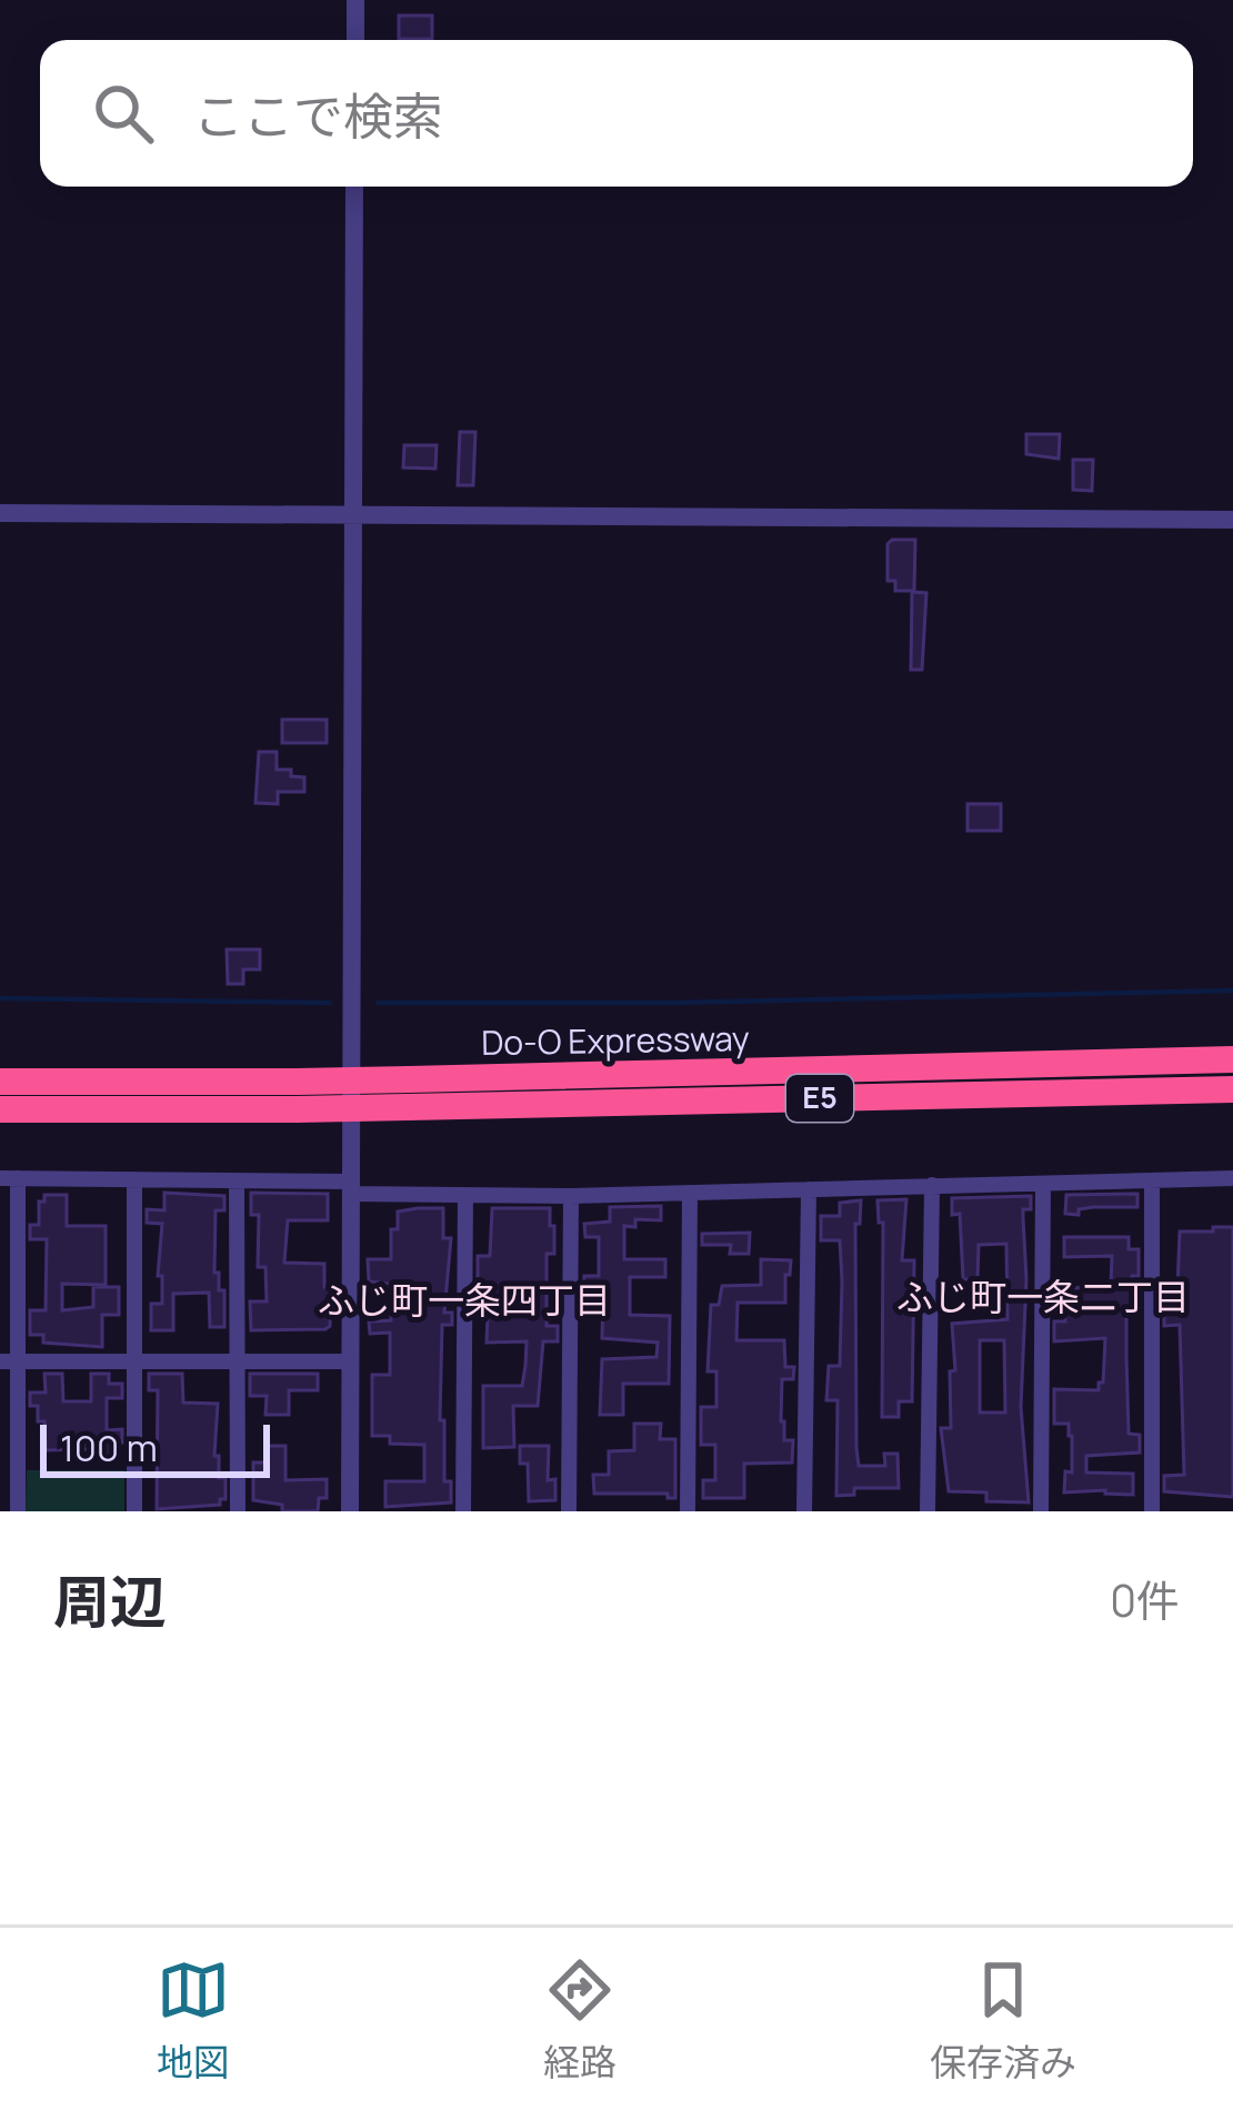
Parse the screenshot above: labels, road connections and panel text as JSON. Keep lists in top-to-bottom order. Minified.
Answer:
{"streets":{"highway":["Do-O Expressway","E5"]},"districts":["ふじ町一条二丁目","ふじ町一条四丁目"],"scale_bar":"100 m","page":{"search":"ここで検索","scale":"100 m","heading":["周辺","0件"],"nav":["地図","経路","保存済み"]}}
